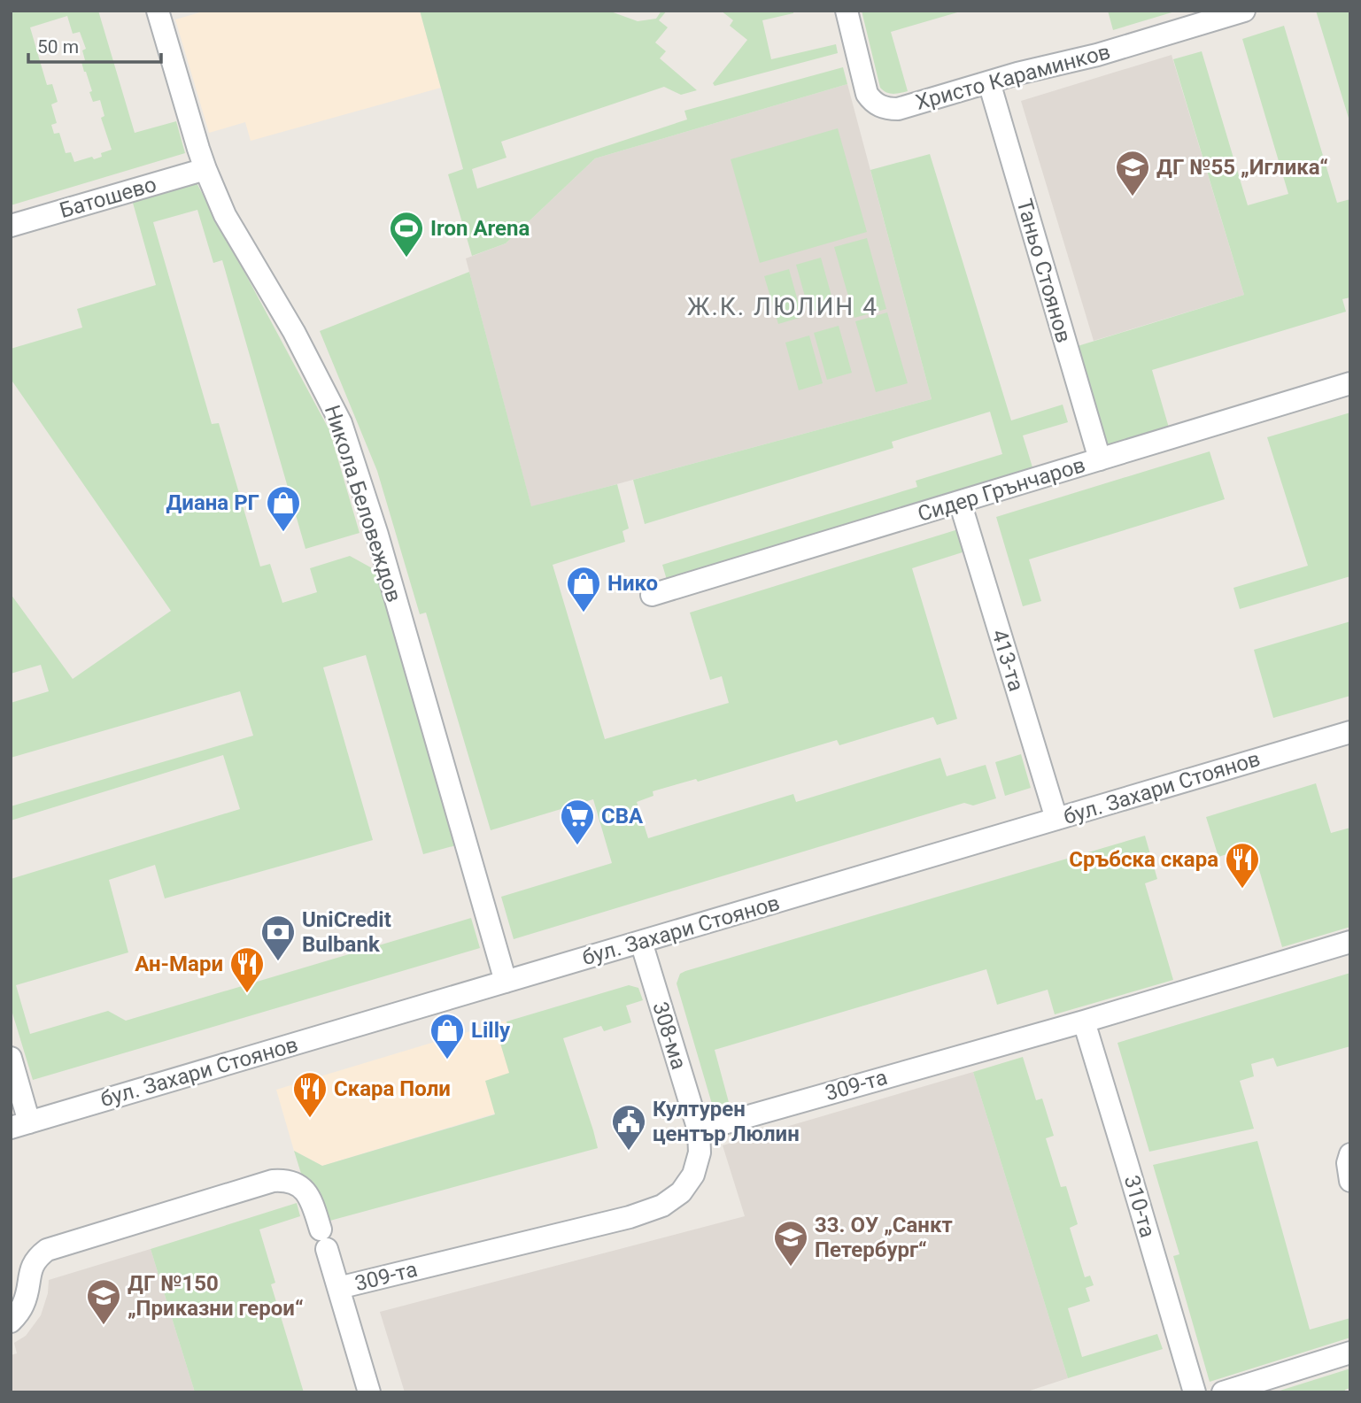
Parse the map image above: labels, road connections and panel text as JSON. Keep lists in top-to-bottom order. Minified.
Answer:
{"streets":{"street":["Христо Караминков","Батошево","Таньо Стоянов","Сидер Грънчаров","Никола Беловеждов","413-та","бул. Захари Стоянов","308-ма","309-та","310-та"]},"crossings":[["Христо Караминков","Таньо Стоянов"],["Батошево","Никола Беловеждов"],["Таньо Стоянов","Сидер Грънчаров"],["Сидер Грънчаров","413-та"],["Никола Беловеждов","бул. Захари Стоянов"],["413-та","бул. Захари Стоянов"],["бул. Захари Стоянов","308-ма"],["308-ма","309-та"],["309-та","310-та"]],"districts":["Ж.К. ЛЮЛИН 4"],"places":{"school or university":["ДГ №55 „Иглика“","33. ОУ „Санкт Петербург“","ДГ №150 „Приказни герои“"],"sports":["Iron Arena"],"shop":["Диана РГ","Нико","Lilly"],"supermarket":["CBA"],"restaurant":["Сръбска скара","Ан-Мари","Скара Поли"],"bank":["UniCredit Bulbank"],"public building":["Културен център Люлин"]},"scale_bar":"50 m"}
